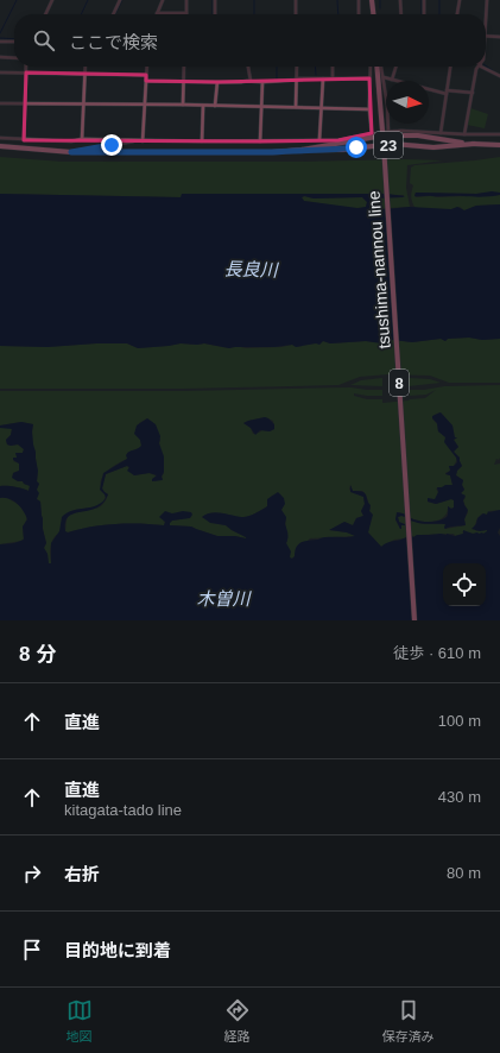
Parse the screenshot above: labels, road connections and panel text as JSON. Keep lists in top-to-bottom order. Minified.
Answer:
{"streets":{"main road":["23","tsushima-nannou line","8"]},"crossings":[["23","tsushima-nannou line"]],"water":["長良川","木曽川"],"north":"right","page":{"search":"ここで検索","heading":["8 分","徒歩 · 610 m"],"list":[["直進","100 m"],["直進","kitagata-tado line","430 m"],["右折","80 m"],"目的地に到着"],"nav":["地図","経路","保存済み"]}}
